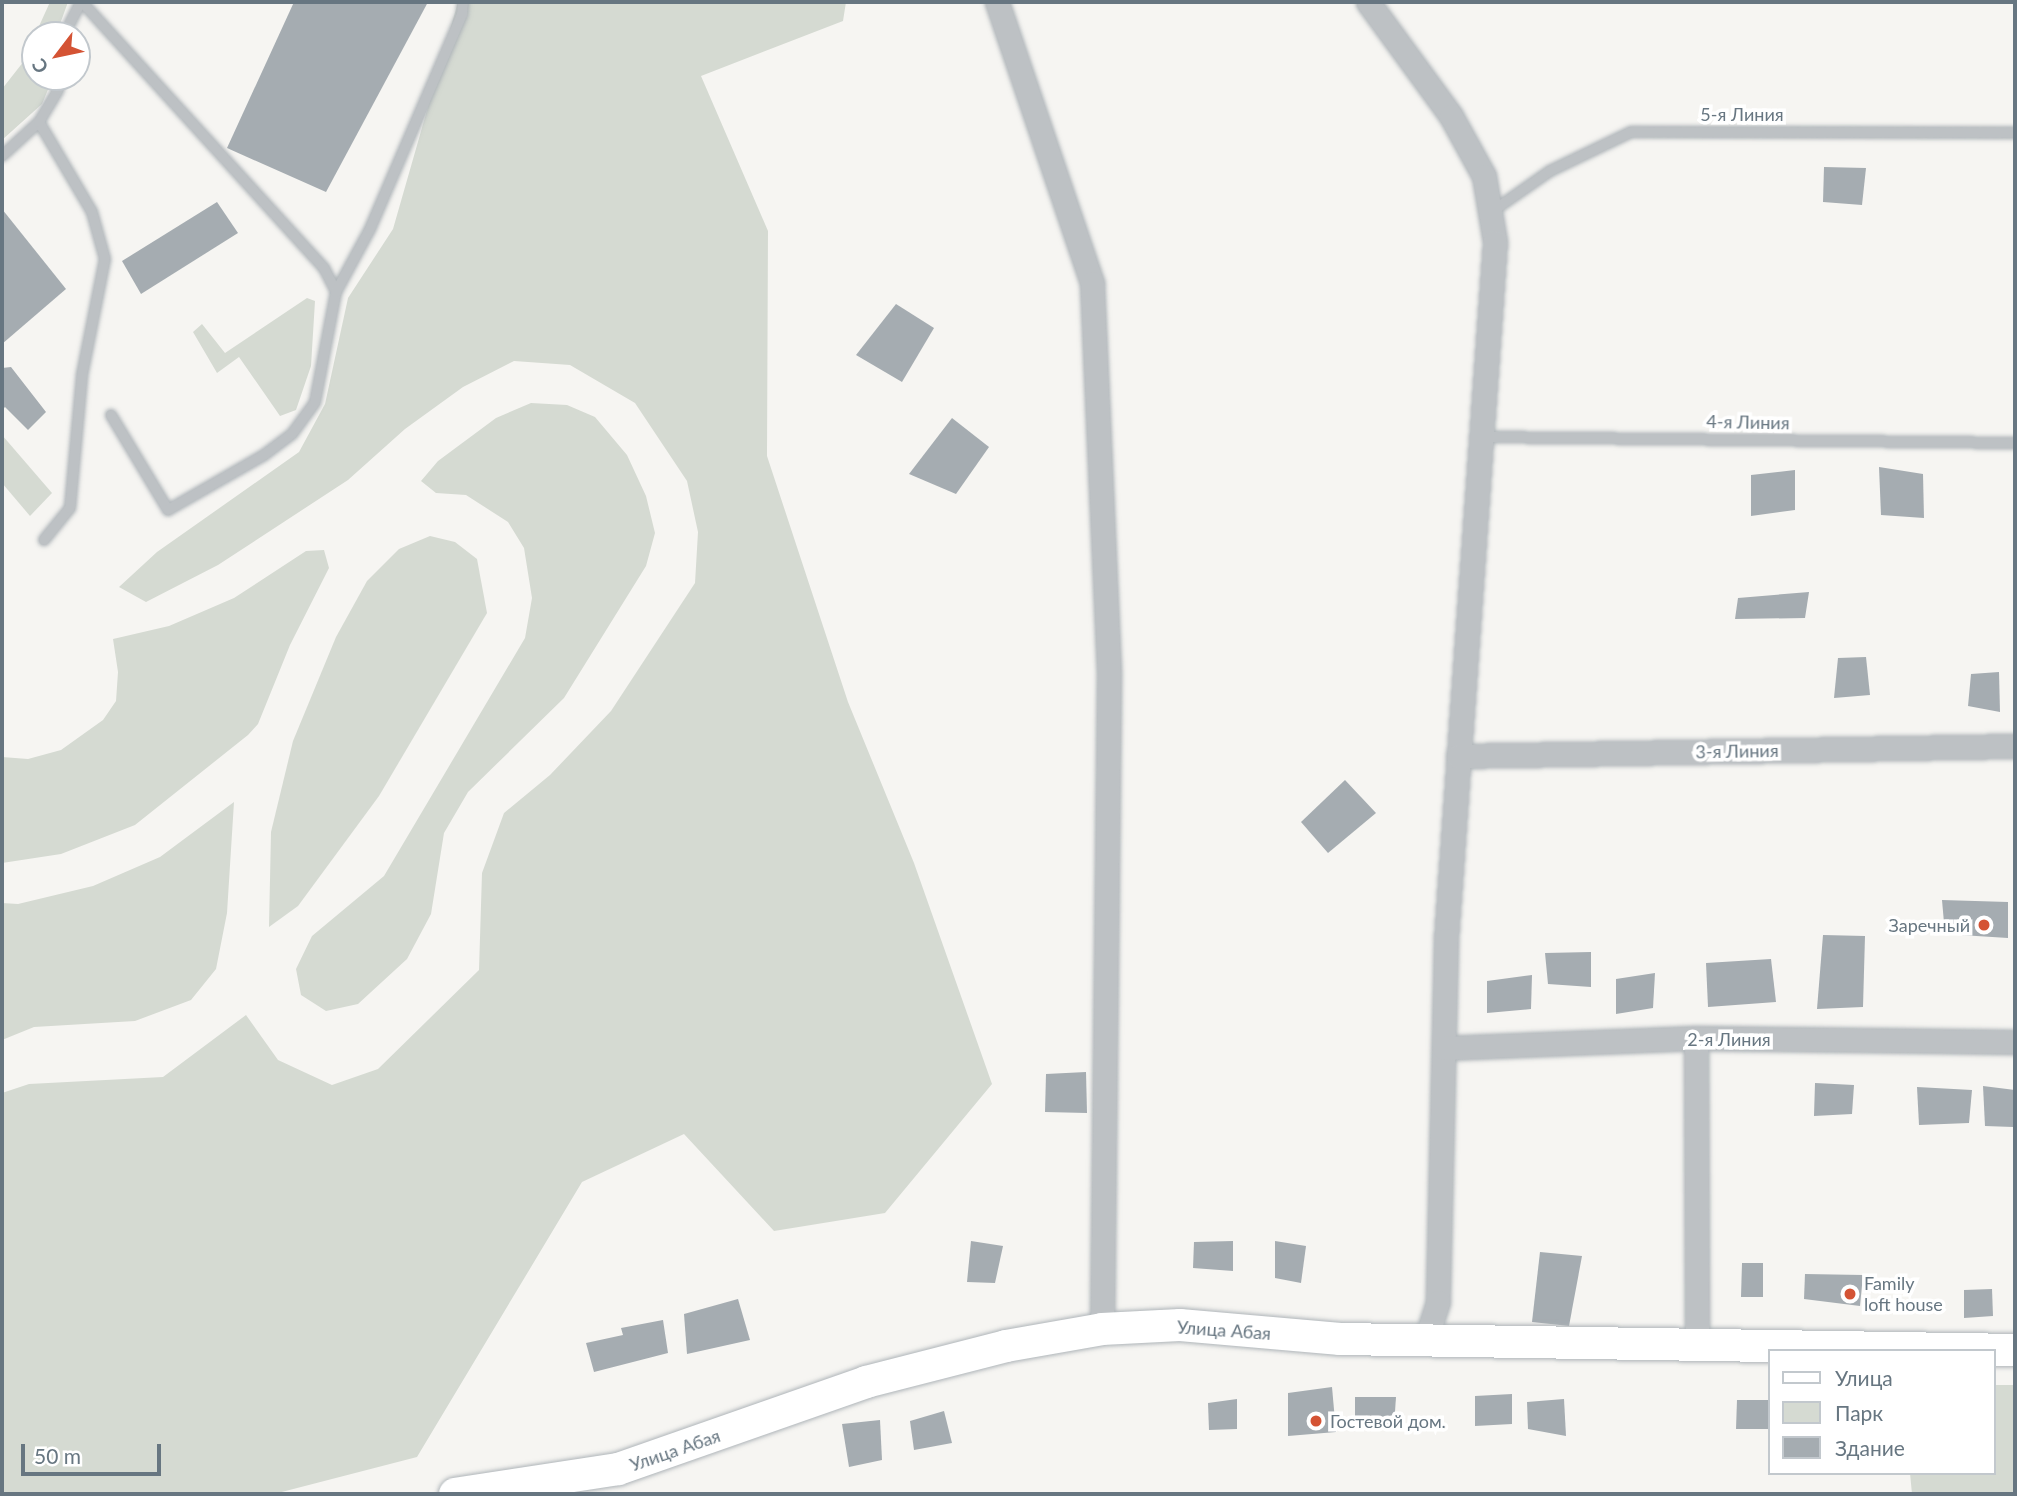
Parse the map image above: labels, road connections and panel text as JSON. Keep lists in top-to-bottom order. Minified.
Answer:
{"streets":{"street":["3-я Линия","2-я Линия","Улица Абая"],"lane":["5-я Линия","4-я Линия"]},"places":["Заречный","Family loft house","Гостевой дом."],"legend":["Улица","Парк","Здание"],"scale_bar":"50 m","north":"bottom left"}
